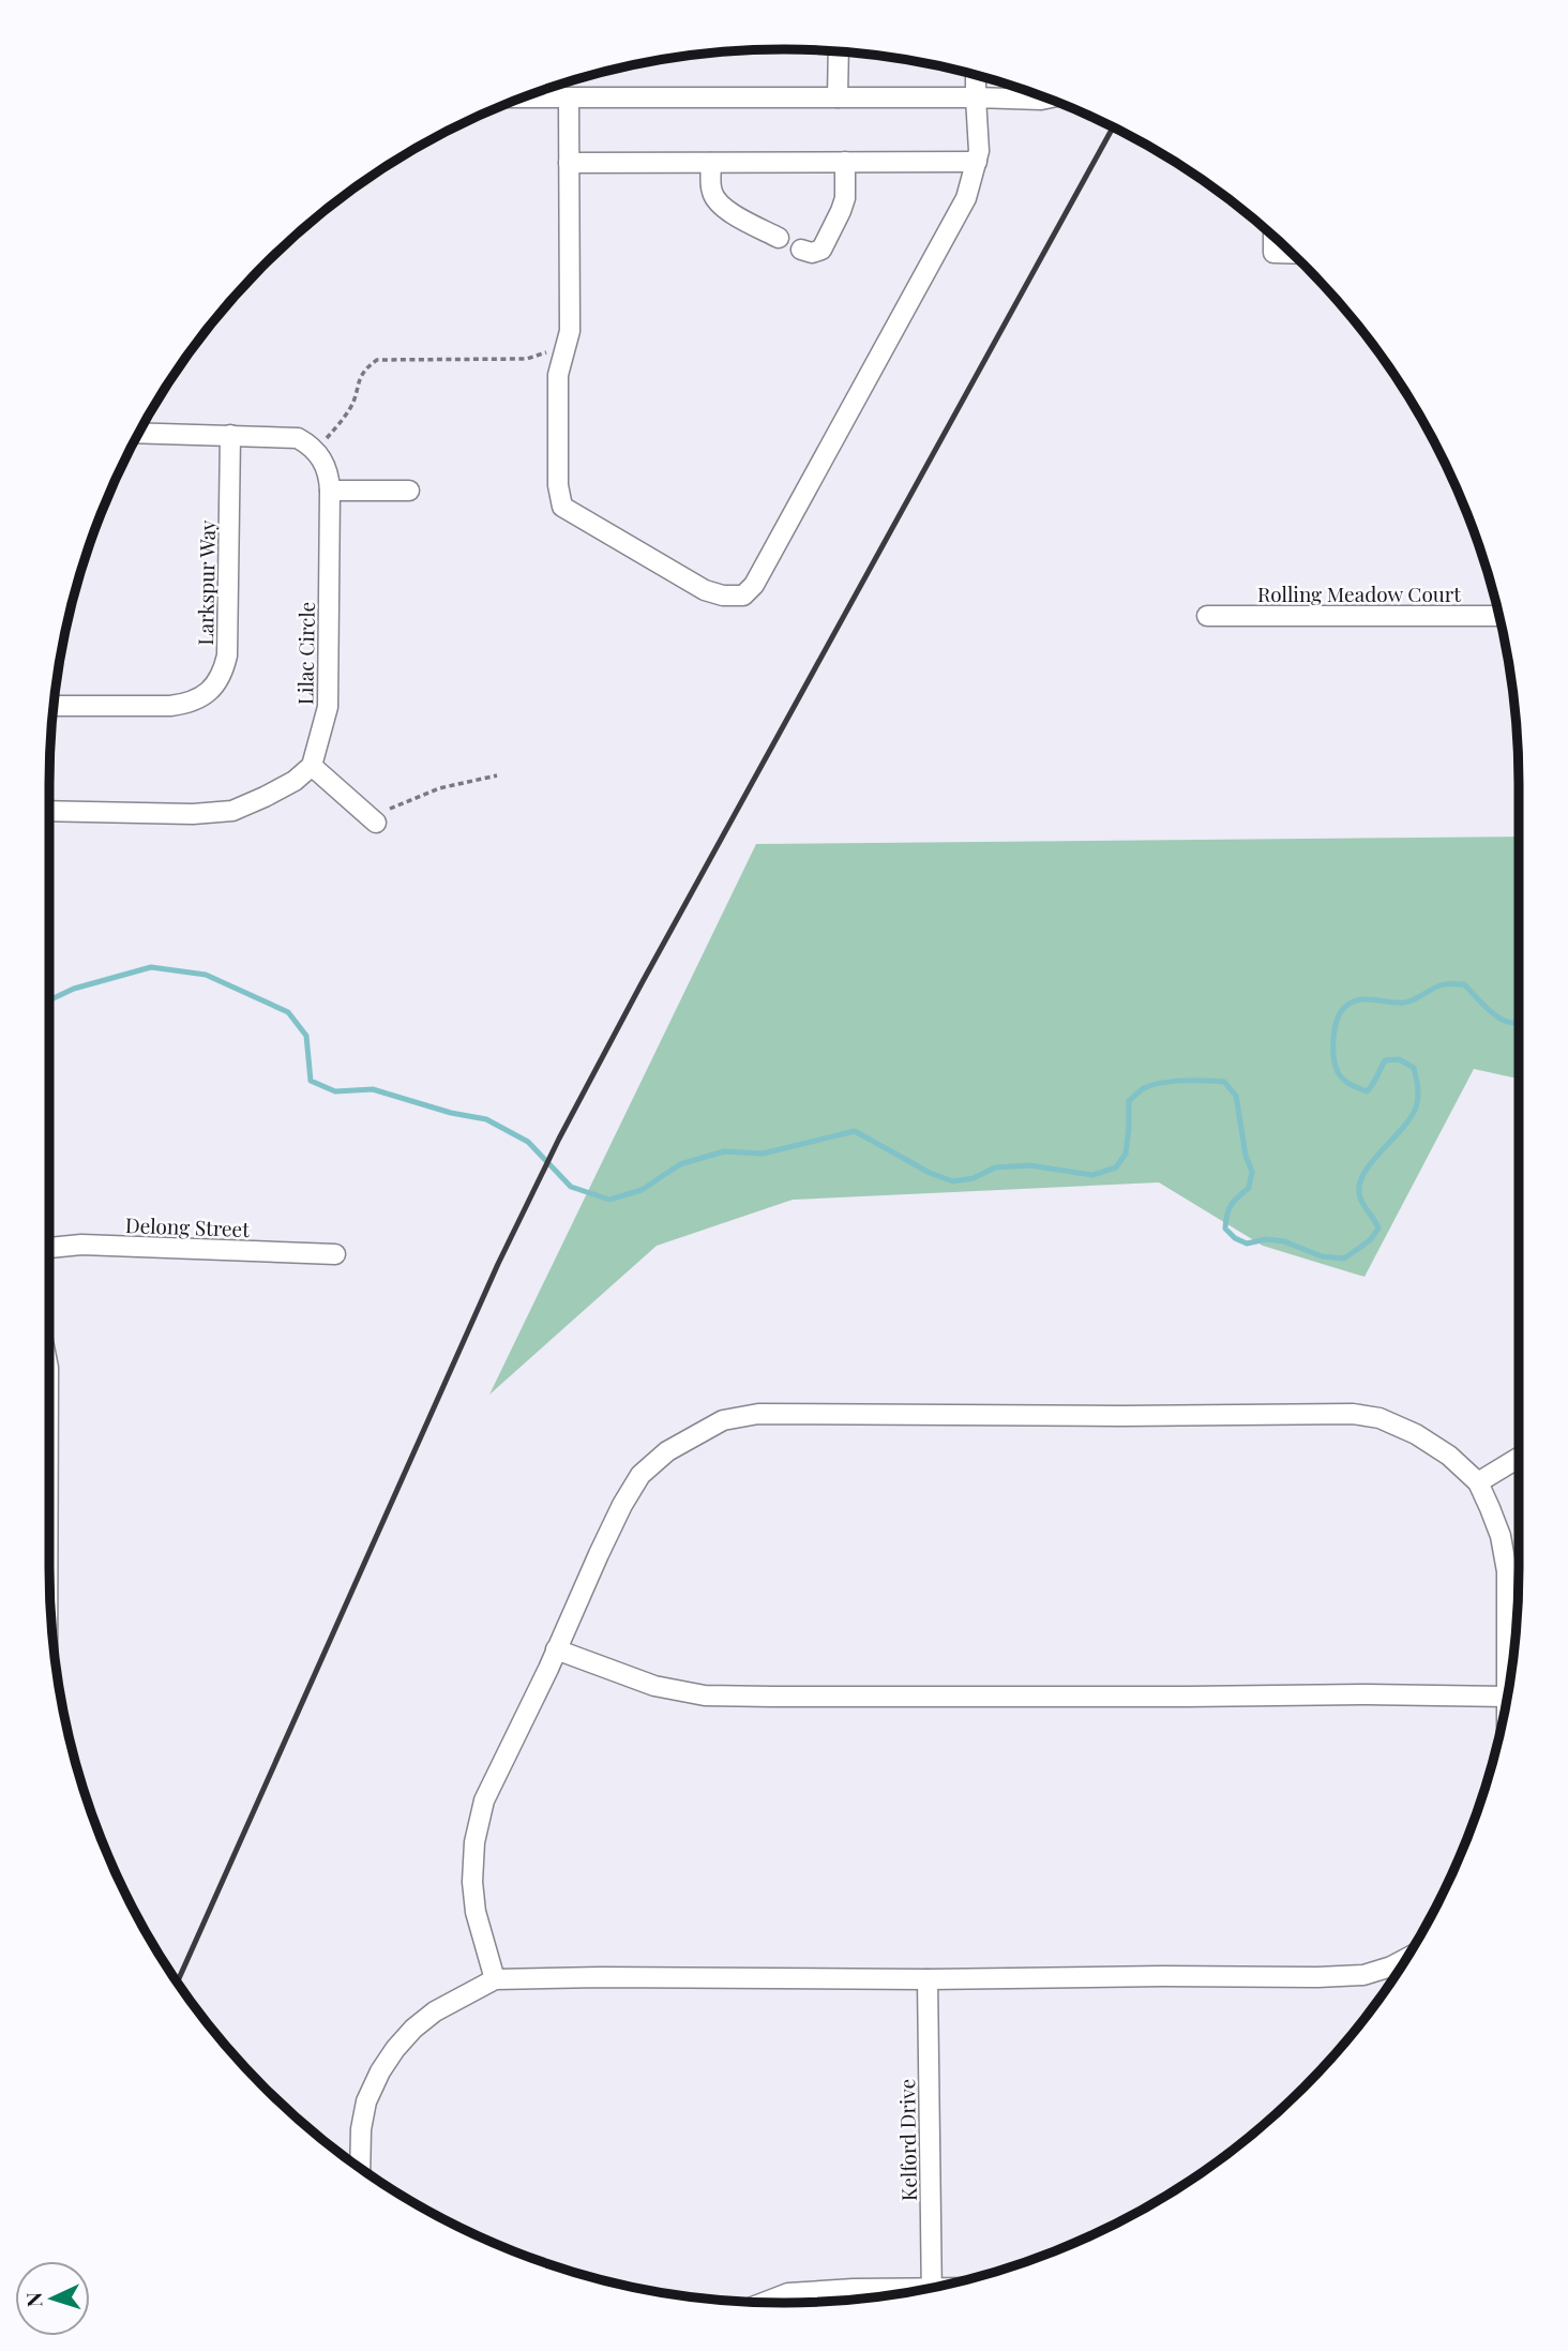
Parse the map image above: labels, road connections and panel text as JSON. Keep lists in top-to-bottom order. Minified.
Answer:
{"streets":{"street":["Larkspur Way","Rolling Meadow Court","Lilac Circle","Delong Street","Kelford Drive"]},"north":"left"}
